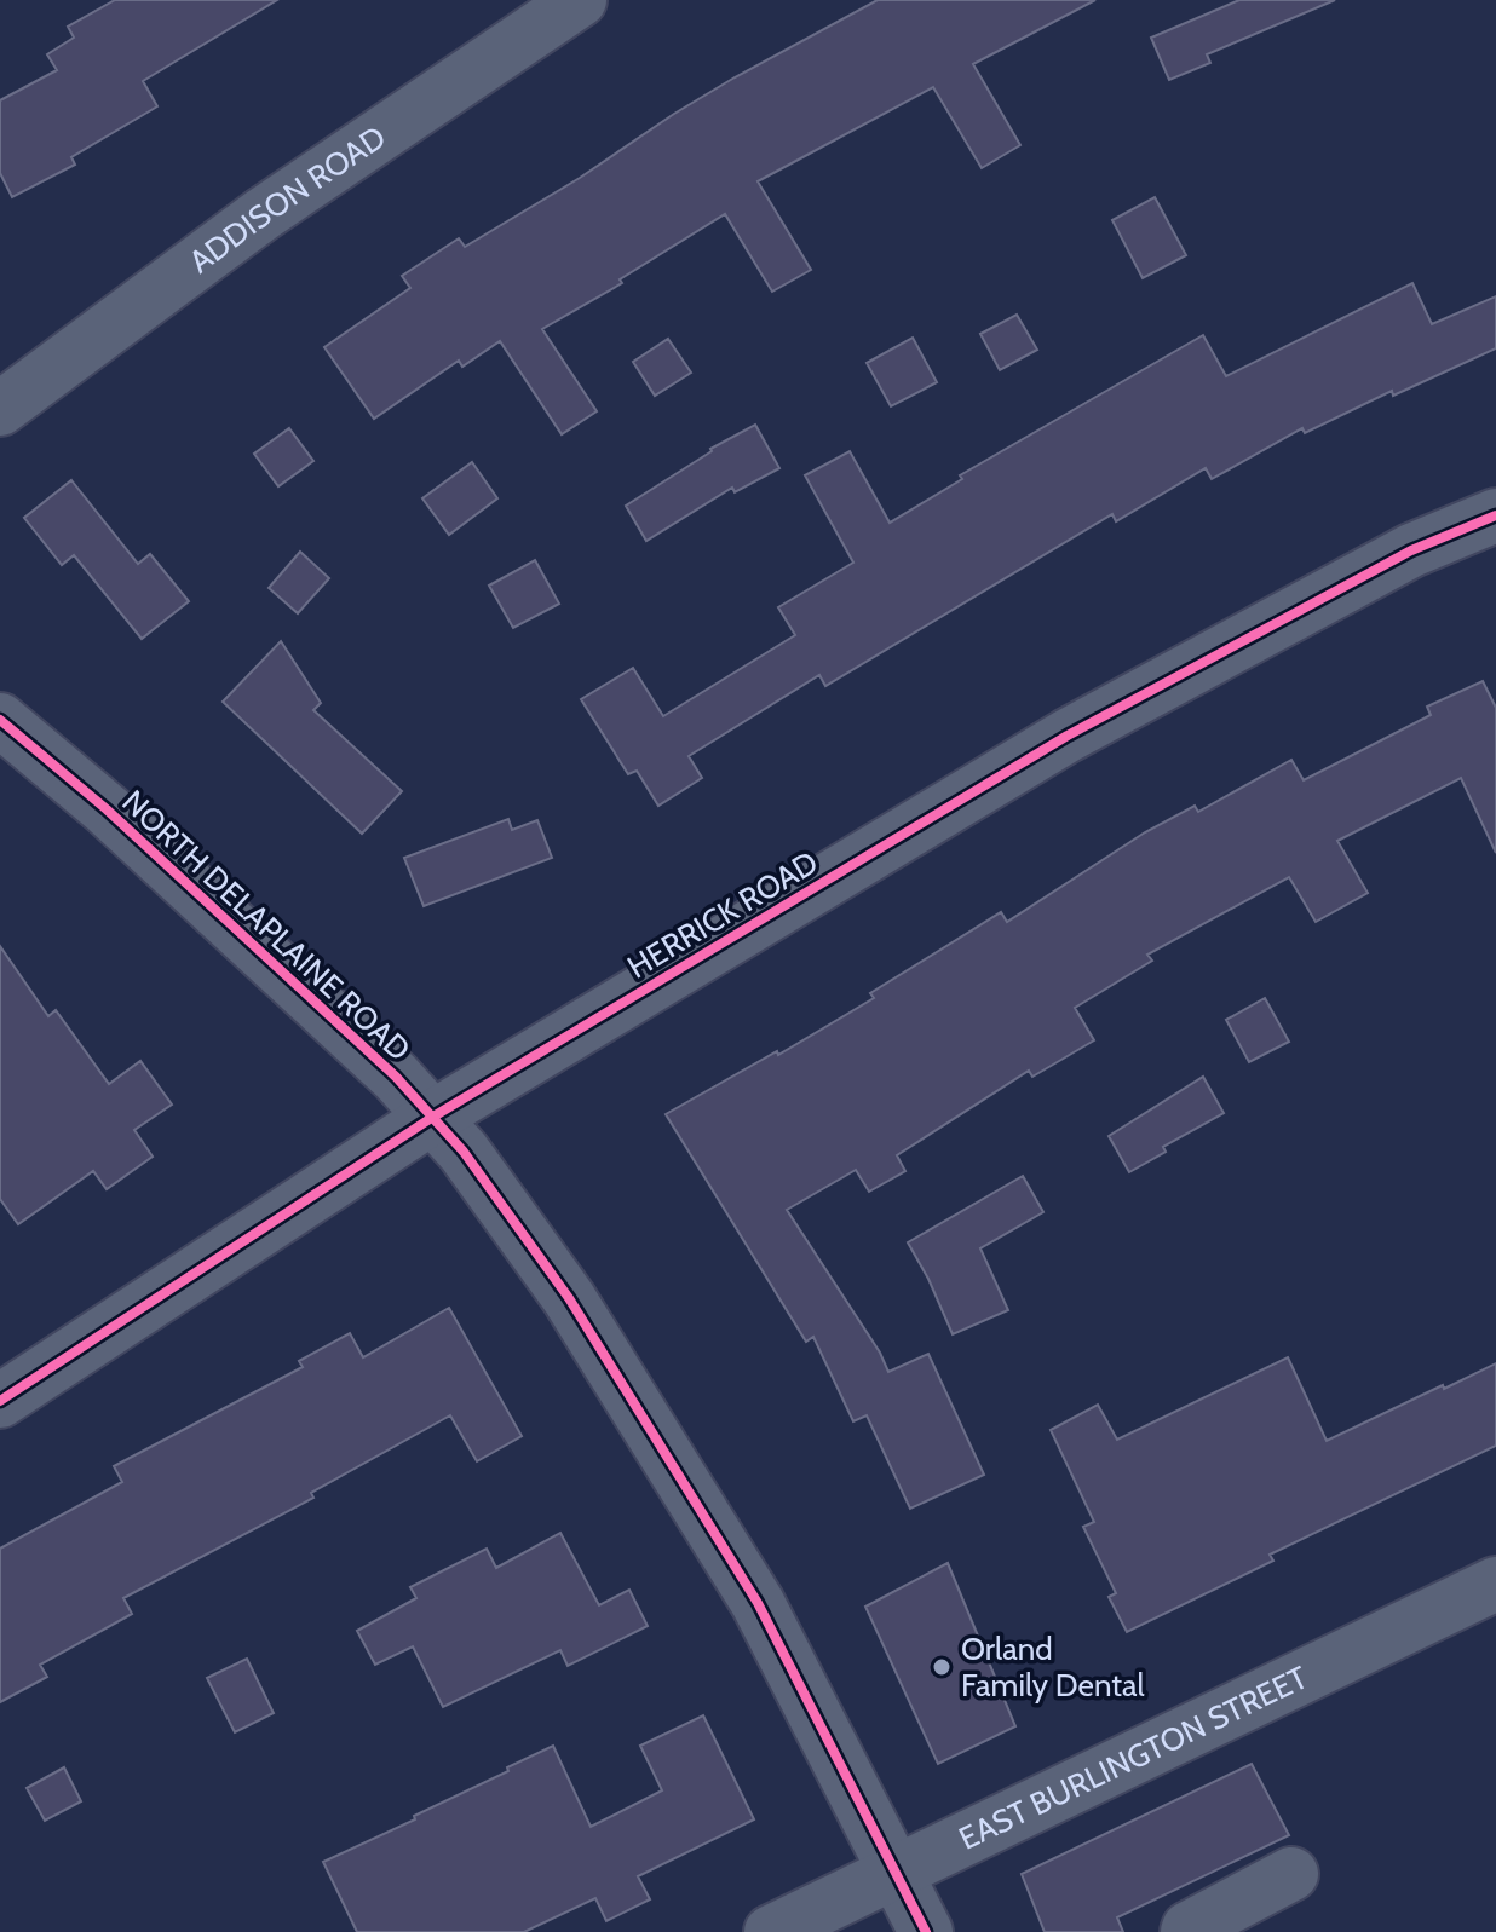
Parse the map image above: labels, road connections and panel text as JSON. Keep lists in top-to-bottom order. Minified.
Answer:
{"streets":{"street":["ADDISON ROAD","HERRICK ROAD","NORTH DELAPLAINE ROAD","EAST BURLINGTON STREET"]},"crossings":[["HERRICK ROAD","NORTH DELAPLAINE ROAD"],["NORTH DELAPLAINE ROAD","EAST BURLINGTON STREET"]],"places":["Orland Family Dental"]}
